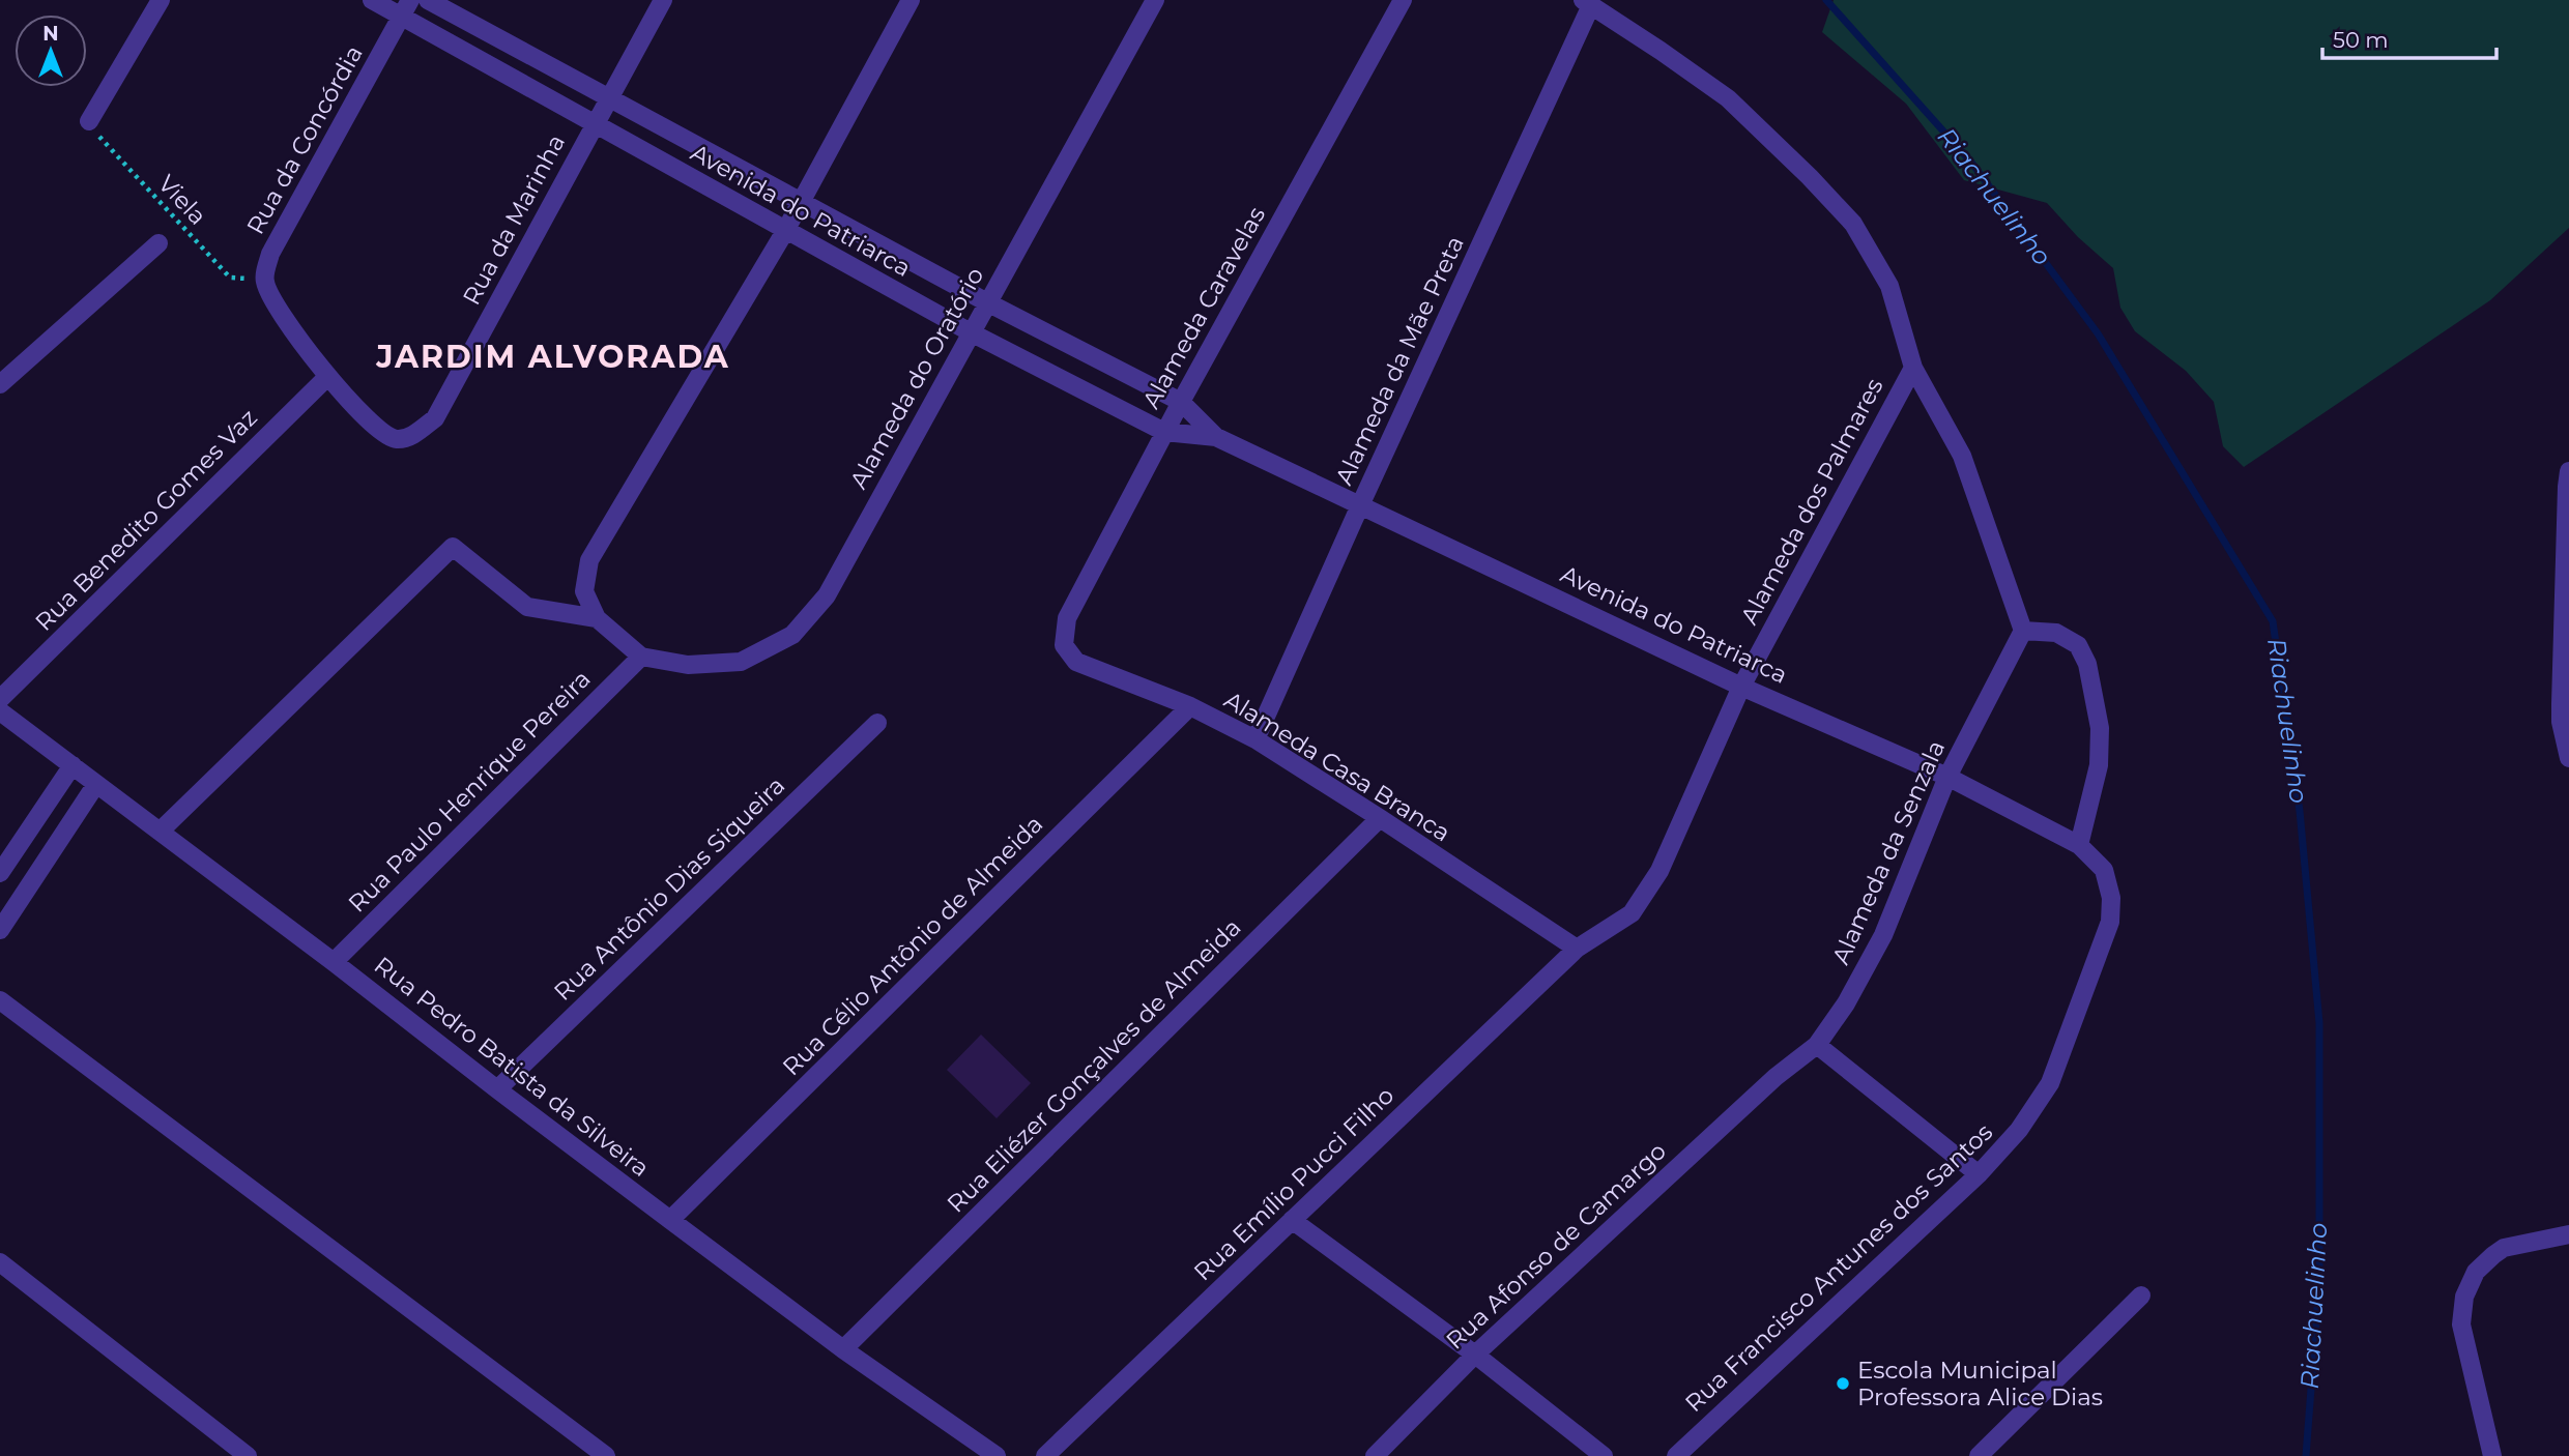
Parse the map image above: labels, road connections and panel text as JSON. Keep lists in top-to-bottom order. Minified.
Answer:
{"streets":{"street":["Rua da Concórdia","Avenida do Patriarca","Rua da Marinha","Alameda Caravelas","Alameda da Mãe Preta","Alameda do Oratório","Alameda dos Palmares","Rua Benedito Gomes Vaz","Alameda Casa Branca","Rua Paulo Henrique Pereira","Alameda da Senzala","Rua Antônio Dias Siqueira","Rua Célio Antônio de Almeida","Rua Eliézer Gonçalves de Almeida","Rua Pedro Batista da Silveira","Rua Emílio Pucci Filho","Rua Afonso de Camargo","Rua Francisco Antunes dos Santos"],"path":["Viela"]},"crossings":[["Rua da Concórdia","Viela"],["Rua da Concórdia","Avenida do Patriarca"],["Avenida do Patriarca","Rua da Marinha"],["Avenida do Patriarca","Alameda Caravelas"],["Avenida do Patriarca","Alameda da Mãe Preta"],["Avenida do Patriarca","Alameda do Oratório"],["Avenida do Patriarca","Alameda dos Palmares"],["Avenida do Patriarca","Alameda da Senzala"],["Avenida do Patriarca","Rua Francisco Antunes dos Santos"],["Rua da Marinha","Rua Benedito Gomes Vaz"],["Alameda Caravelas","Alameda Casa Branca"],["Alameda da Mãe Preta","Alameda Casa Branca"],["Alameda do Oratório","Rua Paulo Henrique Pereira"],["Alameda dos Palmares","Alameda Casa Branca"],["Alameda dos Palmares","Rua Emílio Pucci Filho"],["Alameda Casa Branca","Rua Célio Antônio de Almeida"],["Alameda Casa Branca","Rua Eliézer Gonçalves de Almeida"],["Alameda Casa Branca","Rua Emílio Pucci Filho"],["Rua Paulo Henrique Pereira","Rua Pedro Batista da Silveira"],["Alameda da Senzala","Rua Afonso de Camargo"],["Rua Antônio Dias Siqueira","Rua Pedro Batista da Silveira"],["Rua Célio Antônio de Almeida","Rua Pedro Batista da Silveira"],["Rua Eliézer Gonçalves de Almeida","Rua Pedro Batista da Silveira"]],"districts":["JARDIM ALVORADA"],"water":["Riachuelinho"],"places":["Escola Municipal Professora Alice Dias"],"scale_bar":"50 m","north":"top"}
